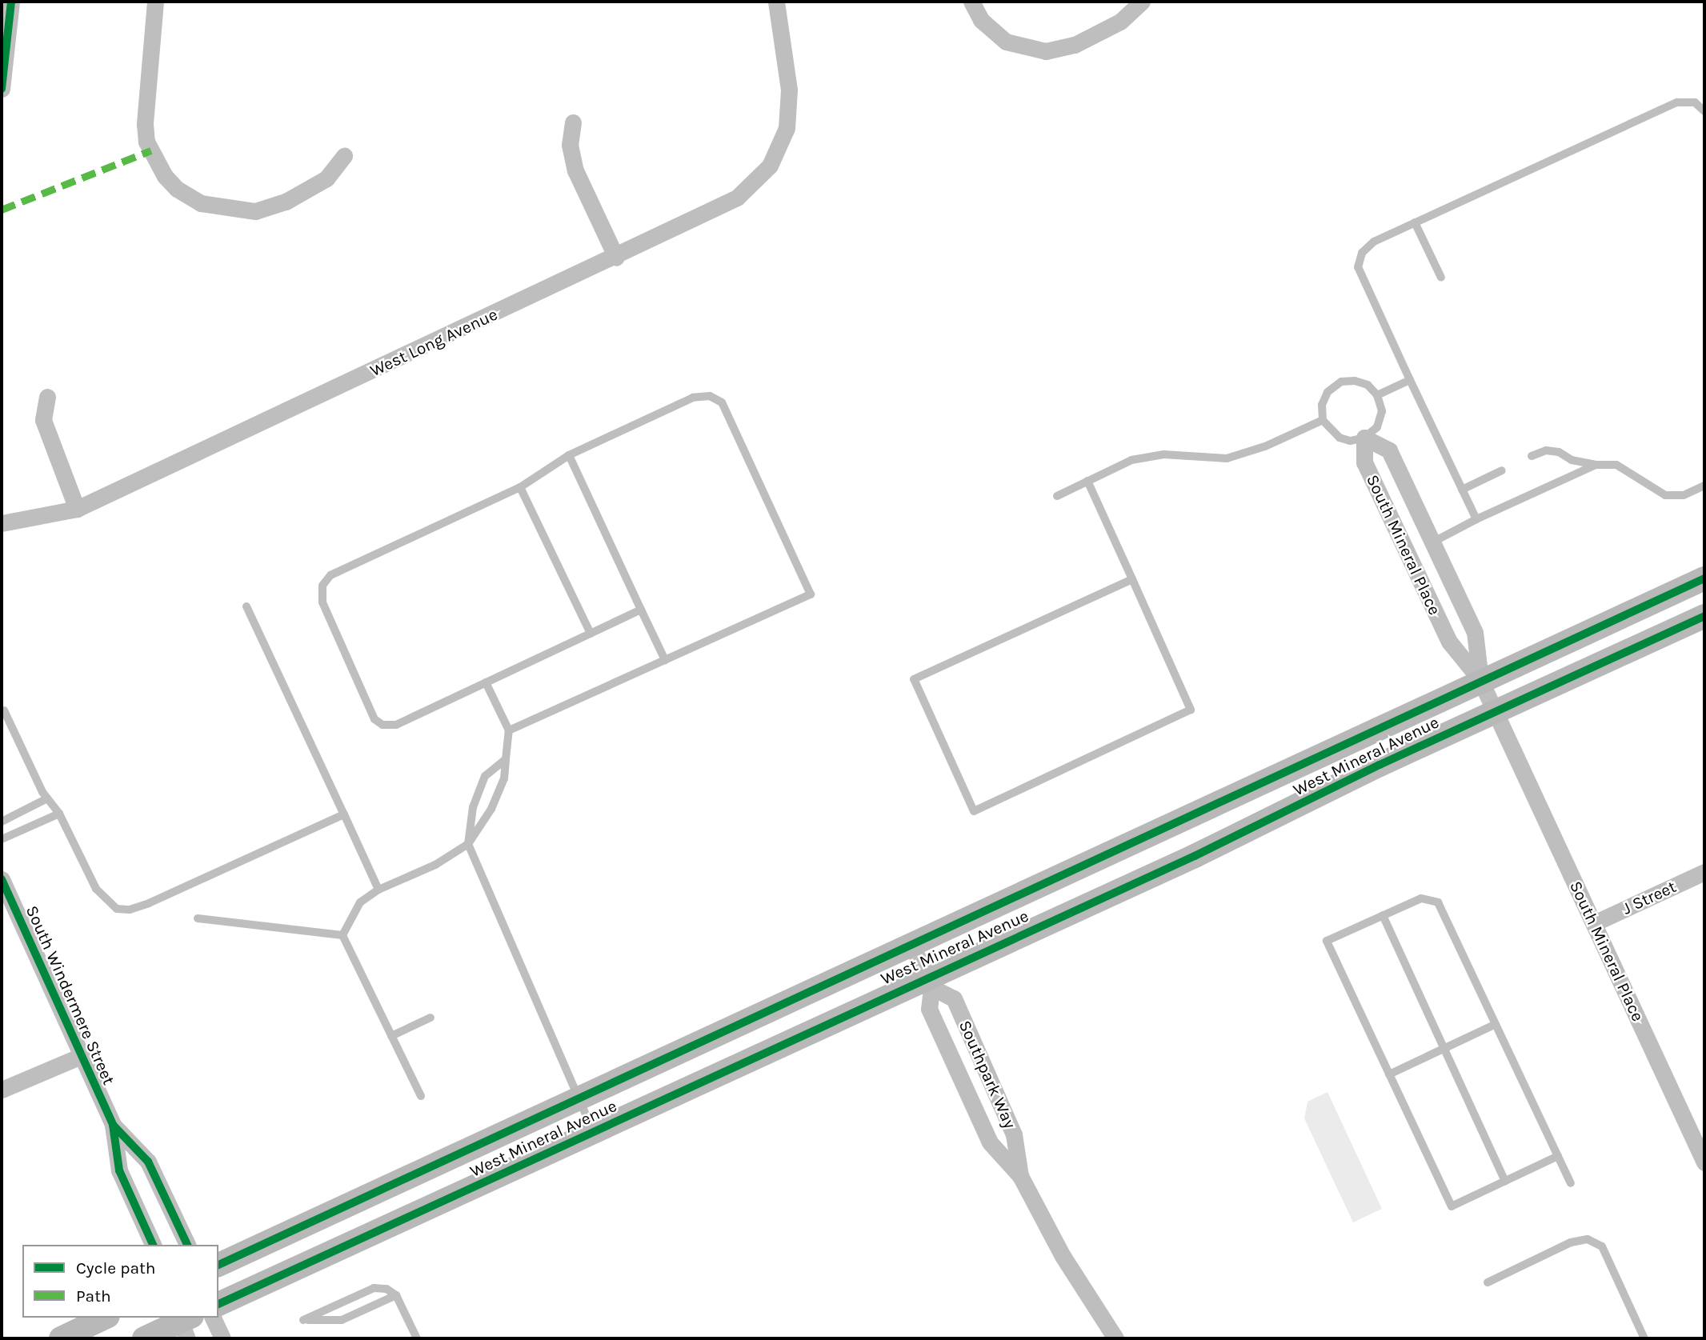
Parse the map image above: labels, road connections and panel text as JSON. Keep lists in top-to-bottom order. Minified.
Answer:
{"streets":{"main road":["West Mineral Avenue"],"street":["West Long Avenue","South Mineral Place","J Street","South Windermere Street","Southpark Way"]},"crossings":[["South Mineral Place","West Mineral Avenue"],["South Mineral Place","J Street"],["West Mineral Avenue","Southpark Way"]],"legend":["Cycle path","Path"]}
